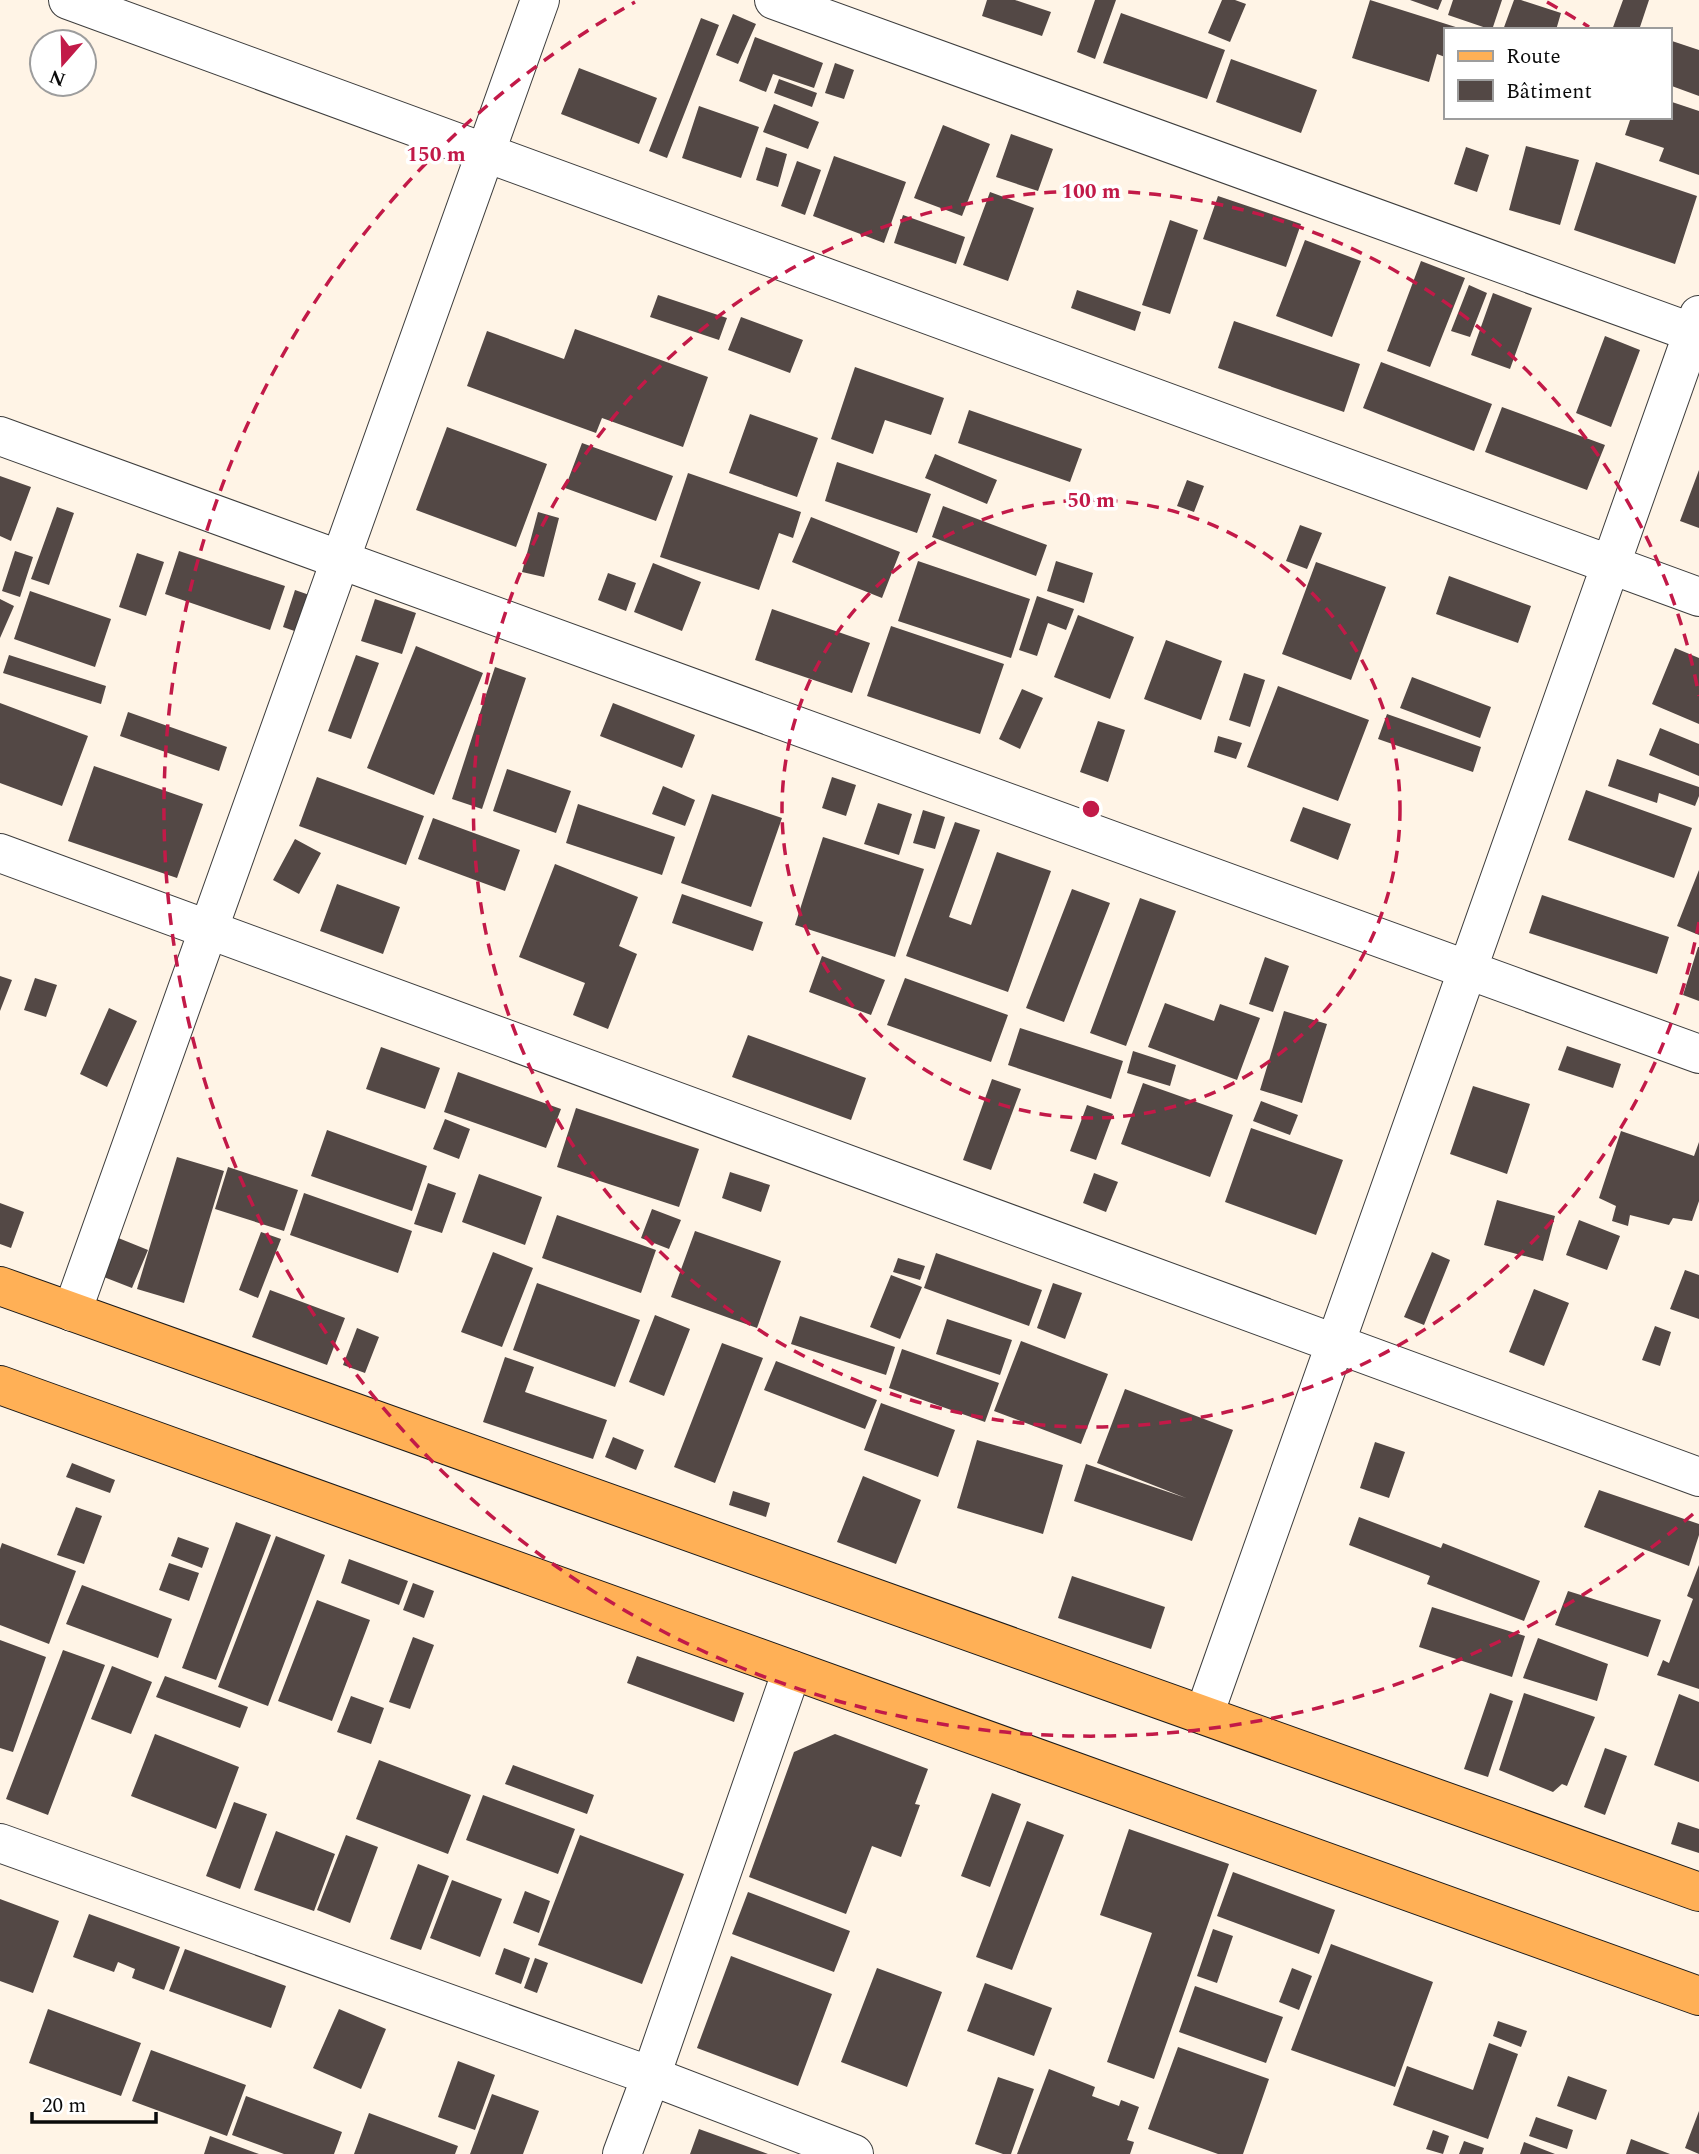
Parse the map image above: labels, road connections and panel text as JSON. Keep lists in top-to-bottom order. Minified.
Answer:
{"legend":["Route","Bâtiment"],"scale_bar":"20 m","north":"bottom","rings":["150 m","100 m","50 m"]}
